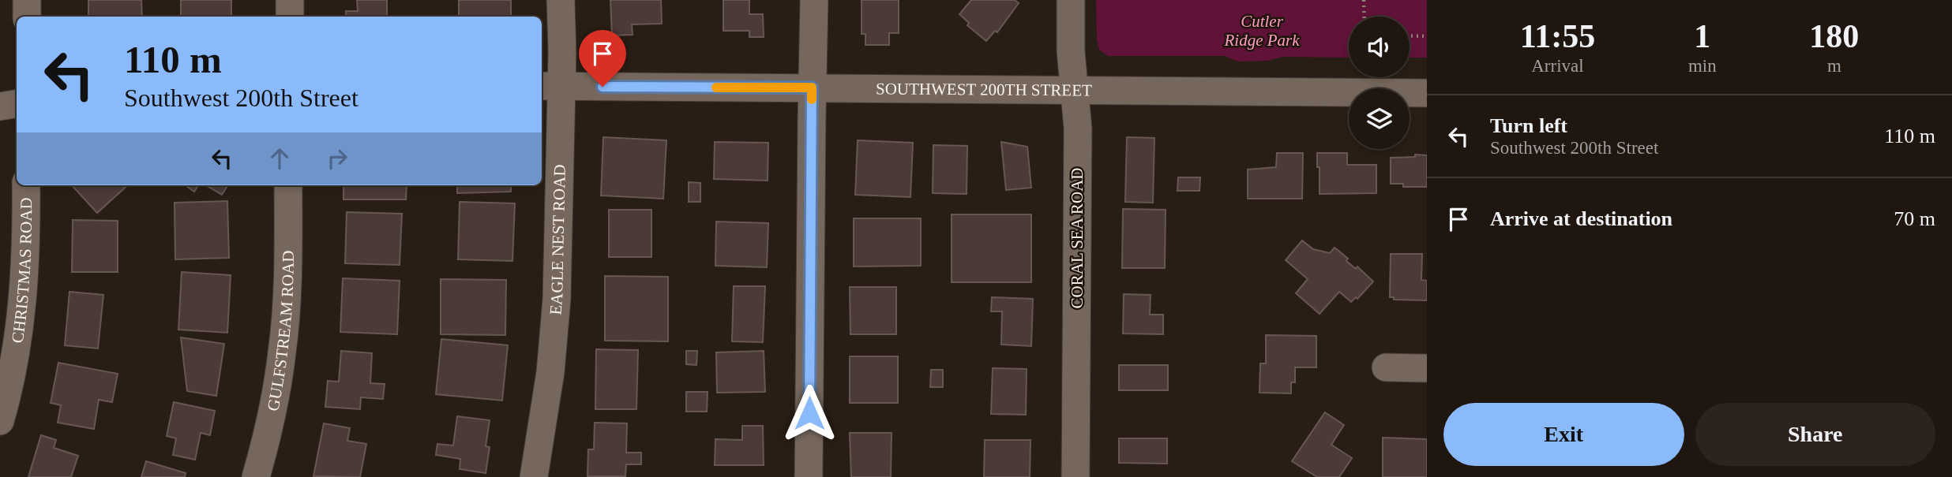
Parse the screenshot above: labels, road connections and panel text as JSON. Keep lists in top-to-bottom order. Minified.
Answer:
{"streets":{"street":["SOUTHWEST 200TH STREET","CORAL SEA ROAD","EAGLE NEST ROAD","CHRISTMAS ROAD","GULFSTREAM ROAD"]},"crossings":[["SOUTHWEST 200TH STREET","CORAL SEA ROAD"],["SOUTHWEST 200TH STREET","EAGLE NEST ROAD"]],"parks":["Cutler Ridge Park"],"page":{"eta":["11:55","Arrival","1","min","180","m"],"turn":["110 m","Southwest 200th Street"],"list":[{"name":"Turn left","note":"Southwest 200th Street","value":"110 m"},{"name":"Arrive at destination","value":"70 m"}],"buttons":["Exit","Share"]}}
